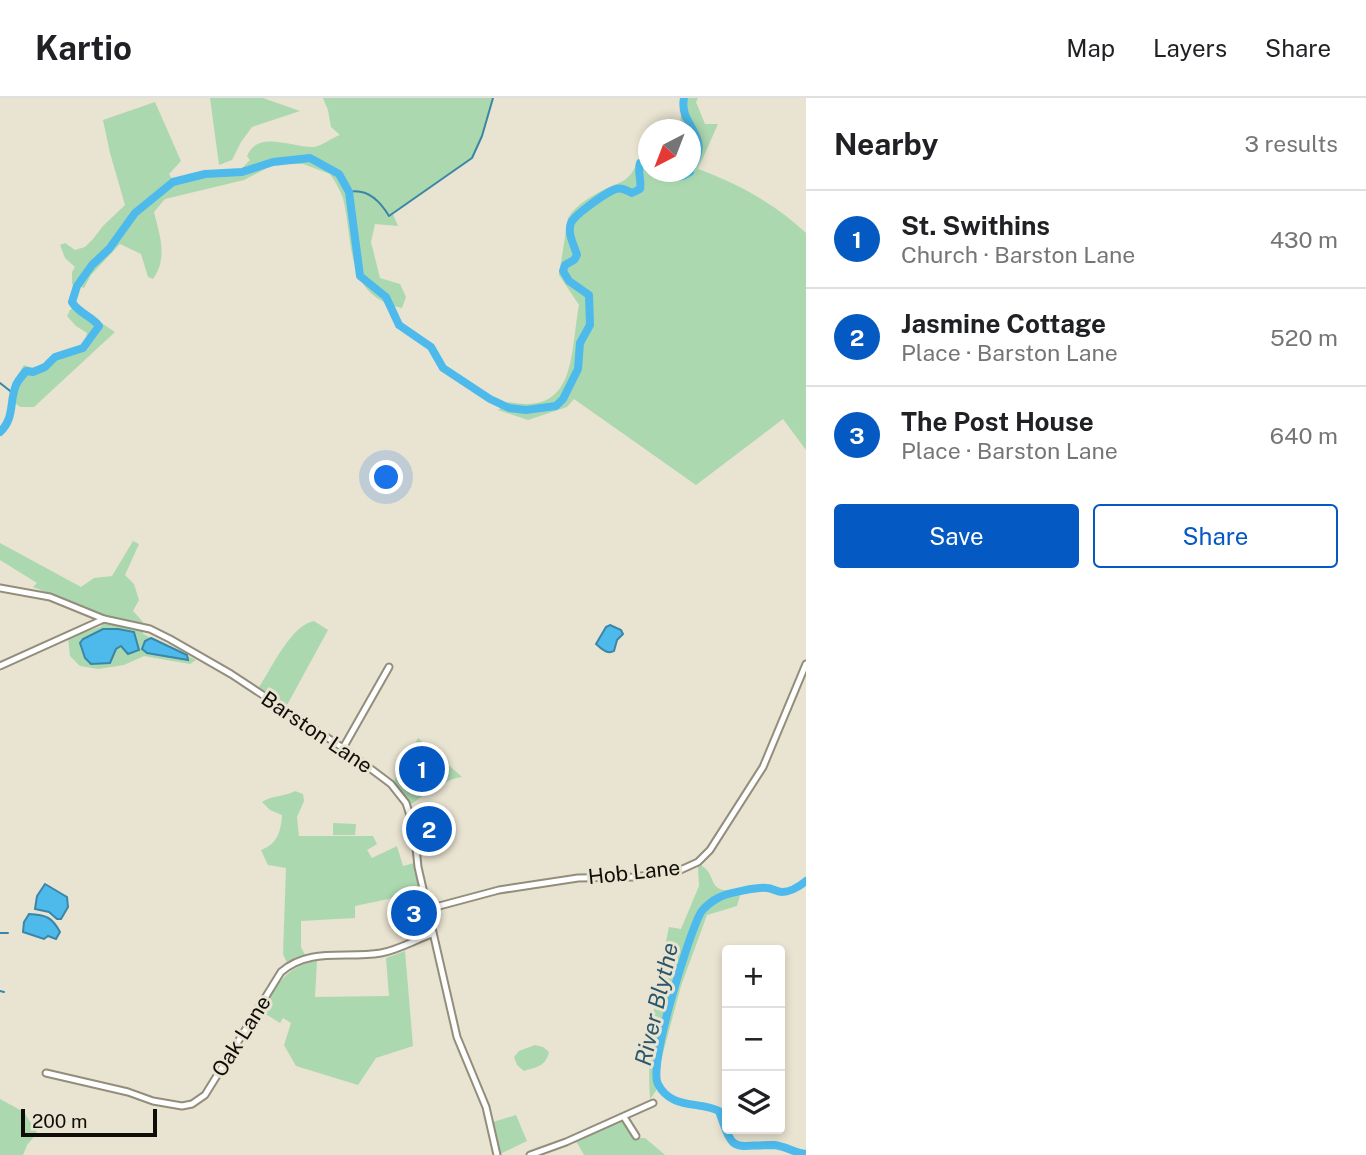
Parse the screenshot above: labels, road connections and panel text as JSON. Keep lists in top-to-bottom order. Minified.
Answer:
{"streets":{"street":["Barston Lane","Hob Lane","Oak Lane"]},"crossings":[["Barston Lane","Hob Lane"],["Barston Lane","Oak Lane"]],"water":["River Blythe"],"scale_bar":"200 m","north":"bottom left","page":{"header":"Kartio","nav":["Map","Layers","Share"],"heading":["Nearby","3 results"],"list":[{"mark":"1","name":"St. Swithins","note":"Church · Barston Lane","value":"430 m"},{"mark":"2","name":"Jasmine Cottage","note":"Place · Barston Lane","value":"520 m"},{"mark":"3","name":"The Post House","note":"Place · Barston Lane","value":"640 m"}],"buttons":["Save","Share"],"pins":["1","2","3"],"map_buttons":["+","−"],"scale":"200 m"}}
